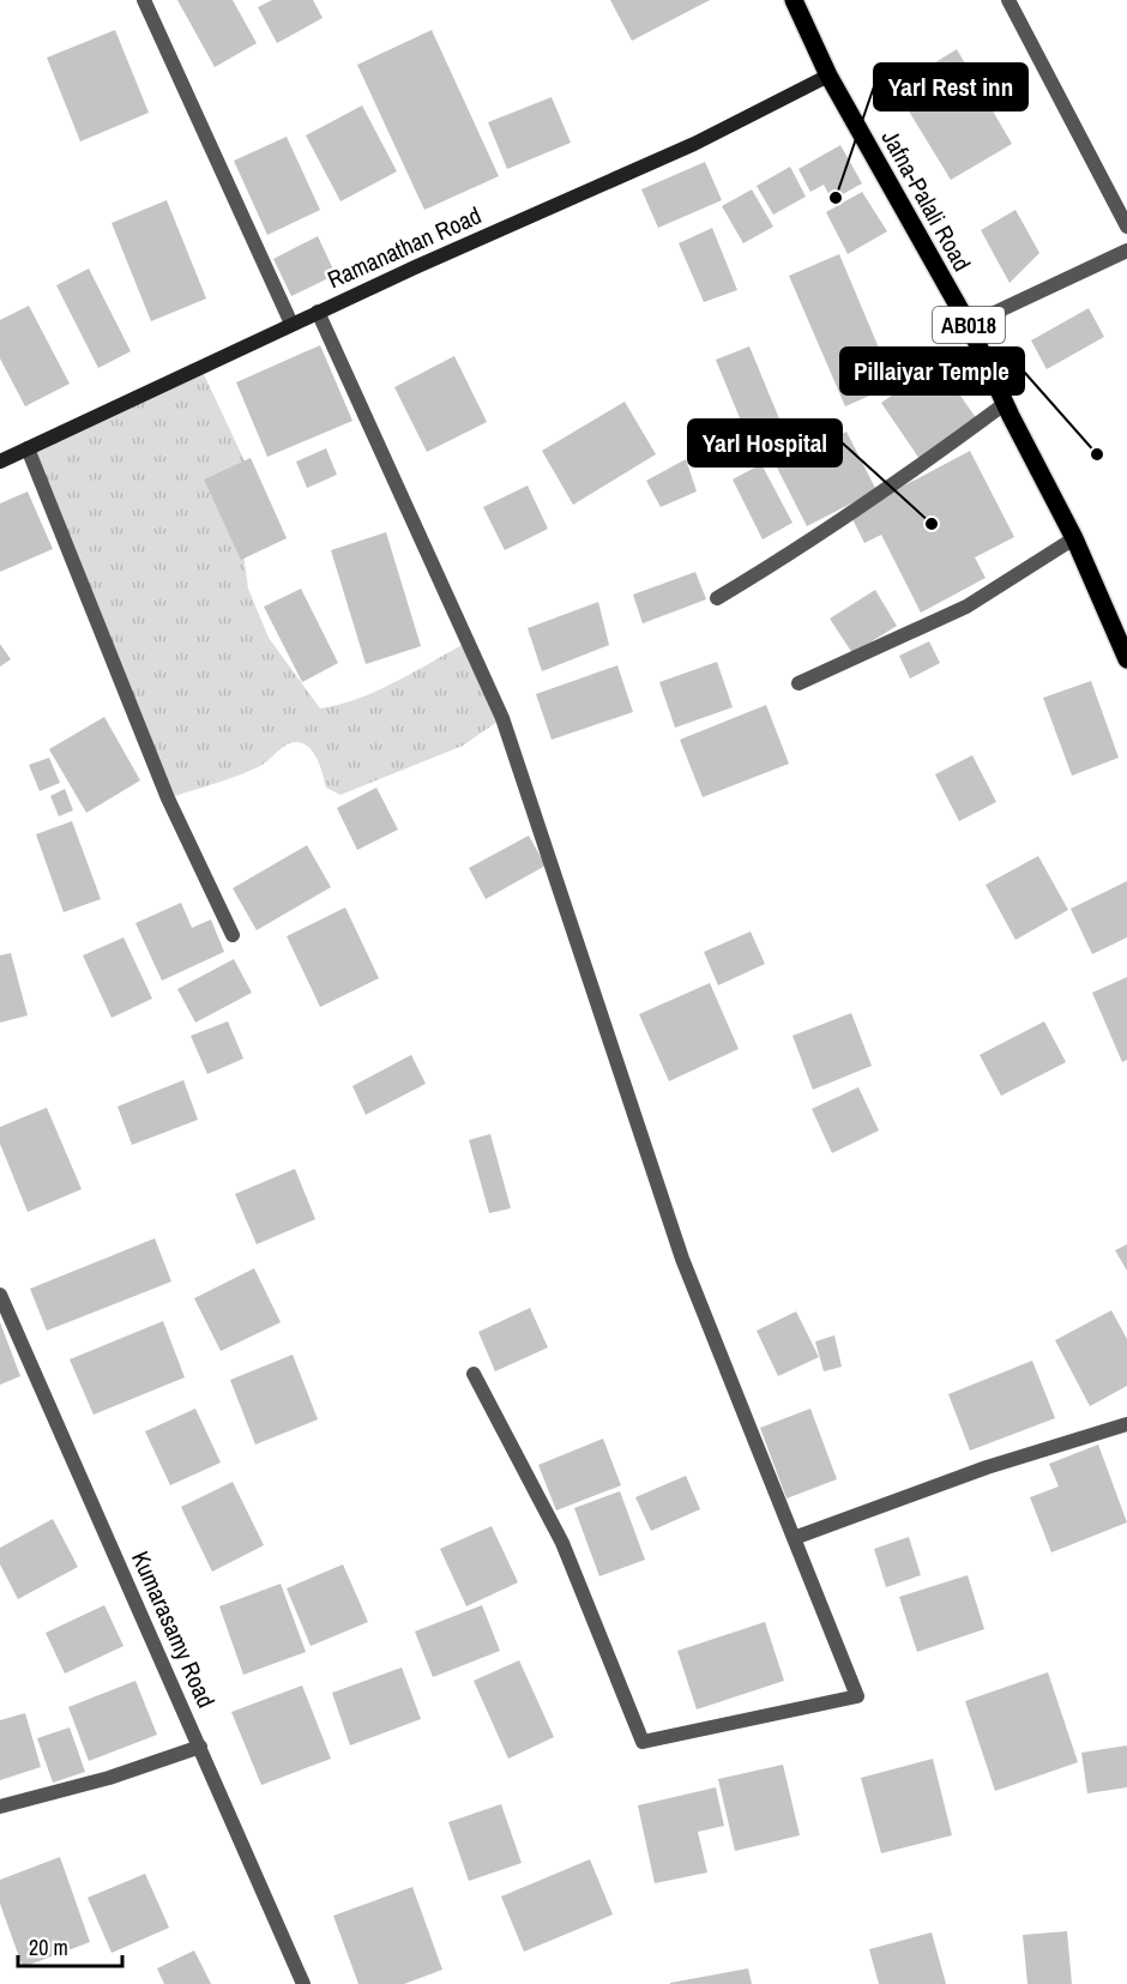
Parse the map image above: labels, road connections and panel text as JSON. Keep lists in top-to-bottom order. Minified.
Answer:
{"streets":{"main road":["Jafna-Palali Road","Ramanathan Road","AB018"],"street":["Kumarasamy Road"]},"crossings":[["Jafna-Palali Road","Ramanathan Road"]],"places":["Yarl Rest inn","Pillaiyar Temple","Yarl Hospital"],"scale_bar":"20 m"}
